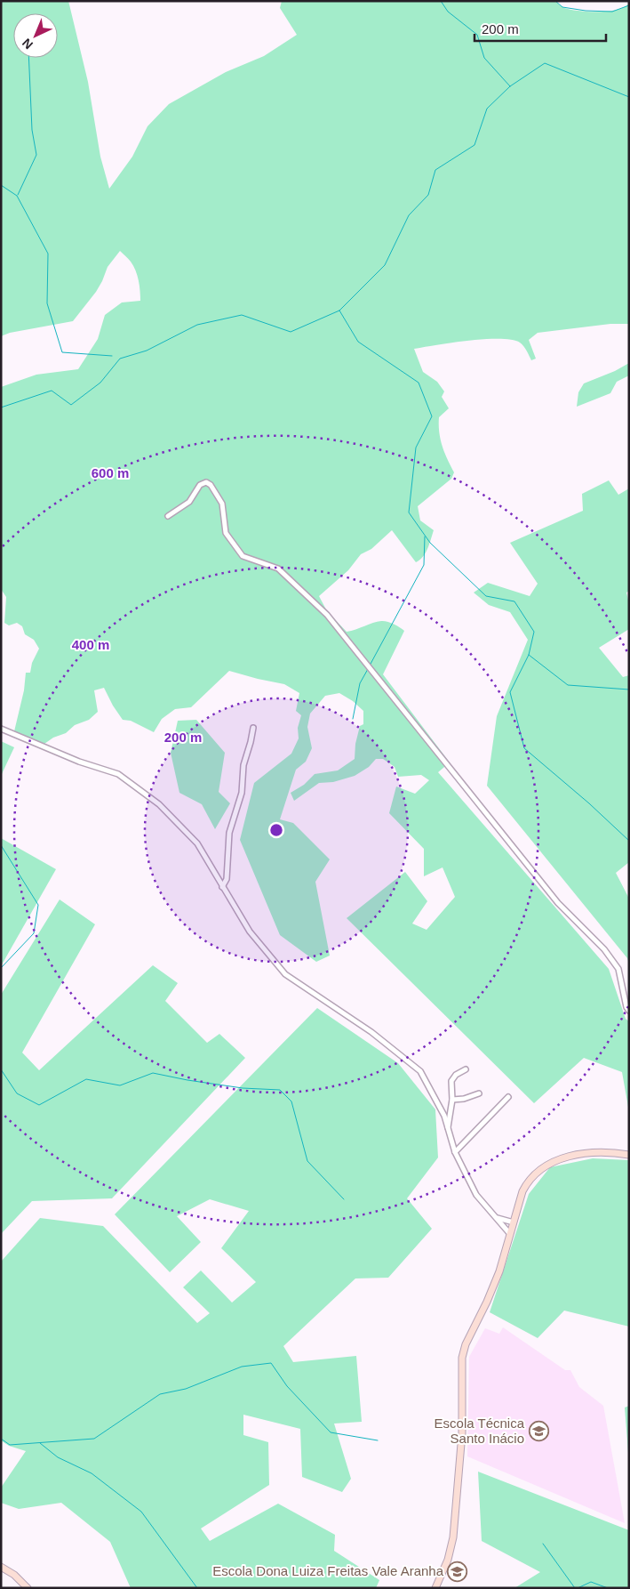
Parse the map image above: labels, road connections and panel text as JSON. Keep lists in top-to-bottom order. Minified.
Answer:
{"places":{"school or university":["Escola Técnica Santo Inácio","Escola Dona Luiza Freitas Vale Aranha"]},"scale_bar":"200 m","north":"bottom left","rings":["600 m","400 m","200 m"]}
